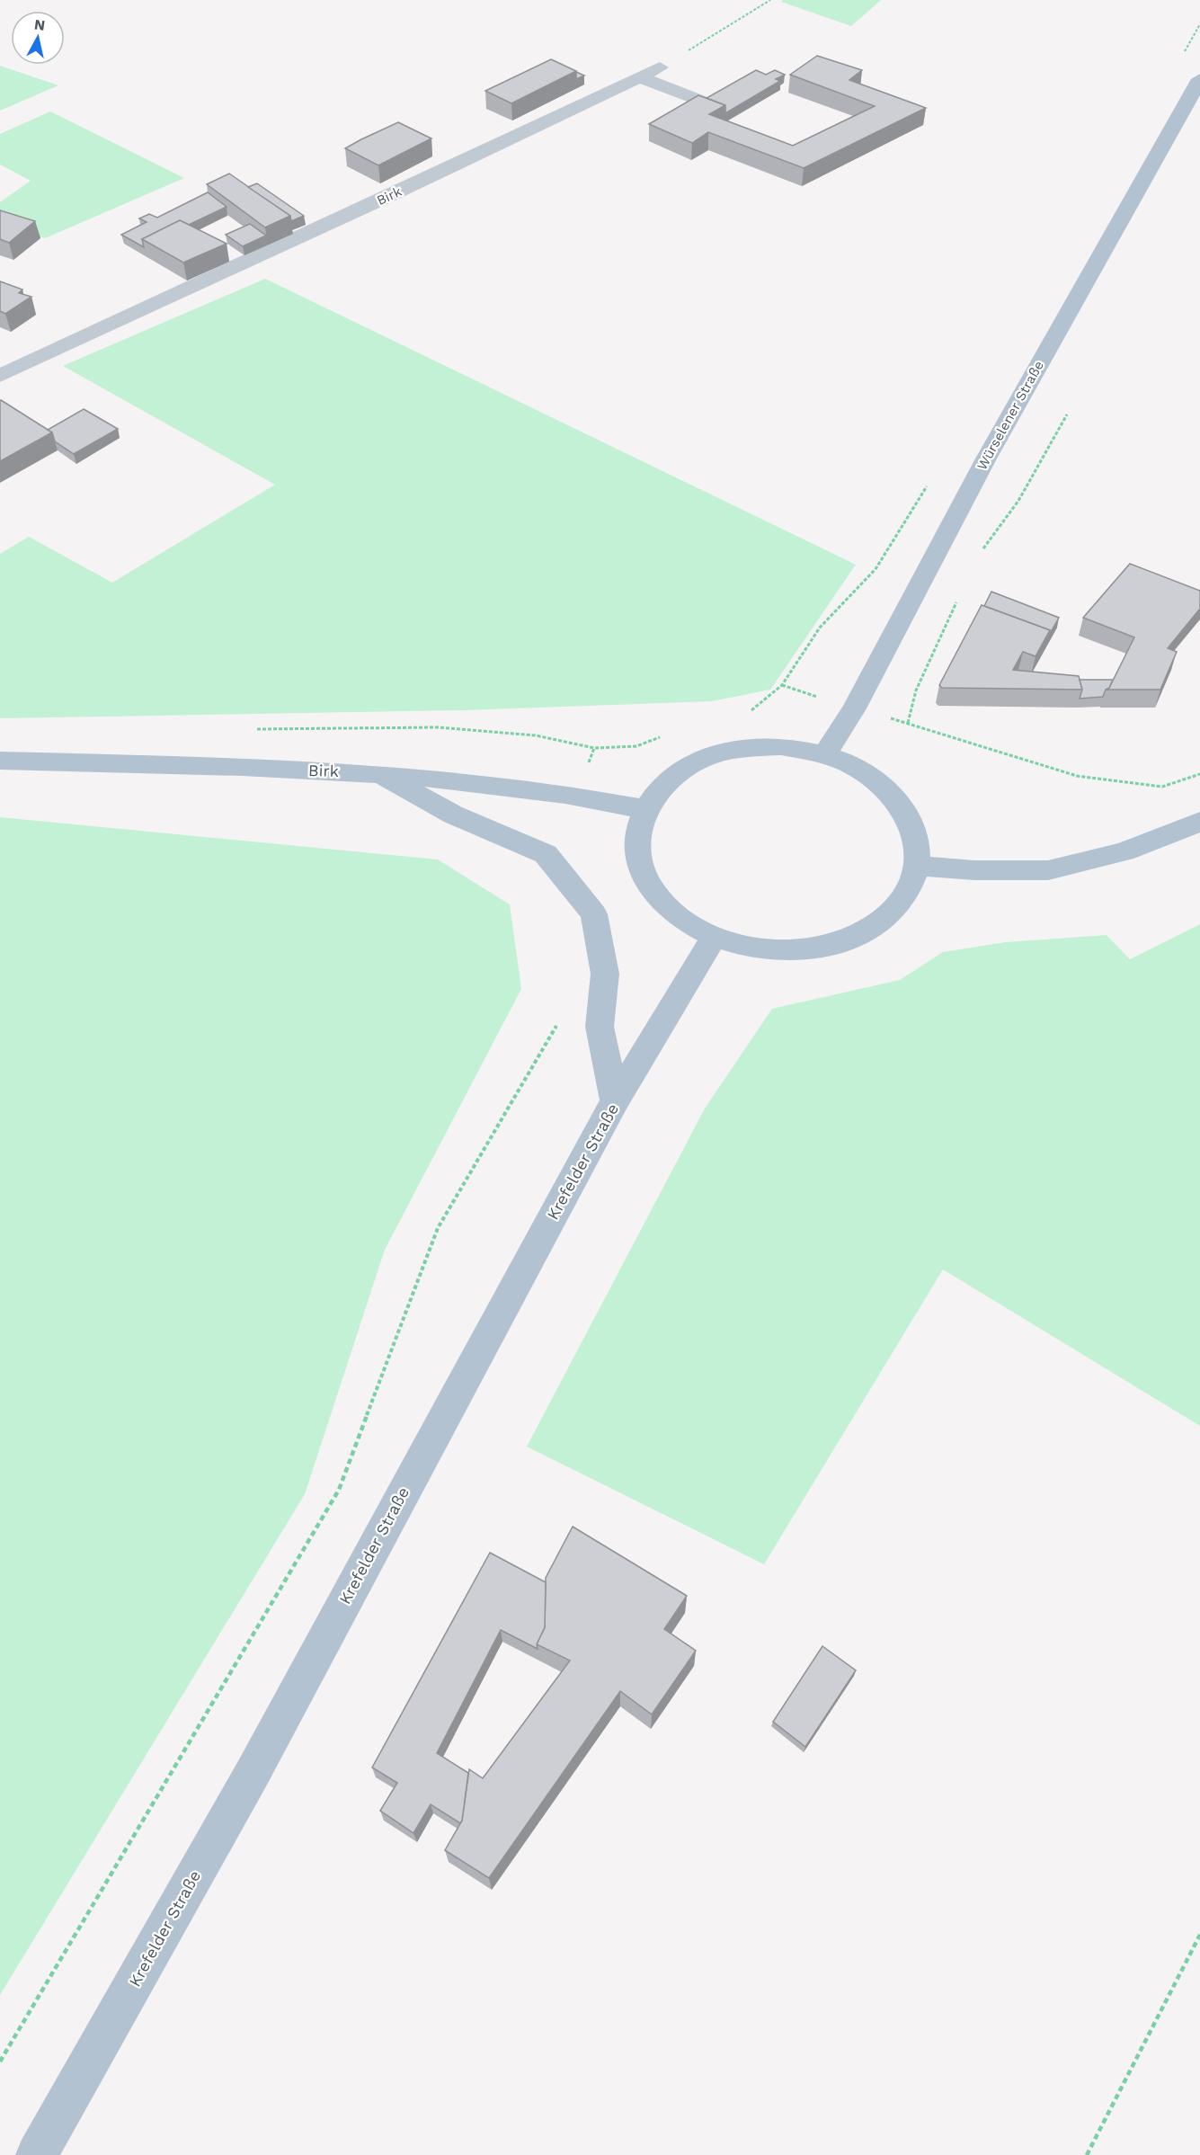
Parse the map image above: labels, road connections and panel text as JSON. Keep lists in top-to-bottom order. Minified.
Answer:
{"streets":{"main road":["Birk","Würselener Straße","Krefelder Straße"]},"north":"top"}
